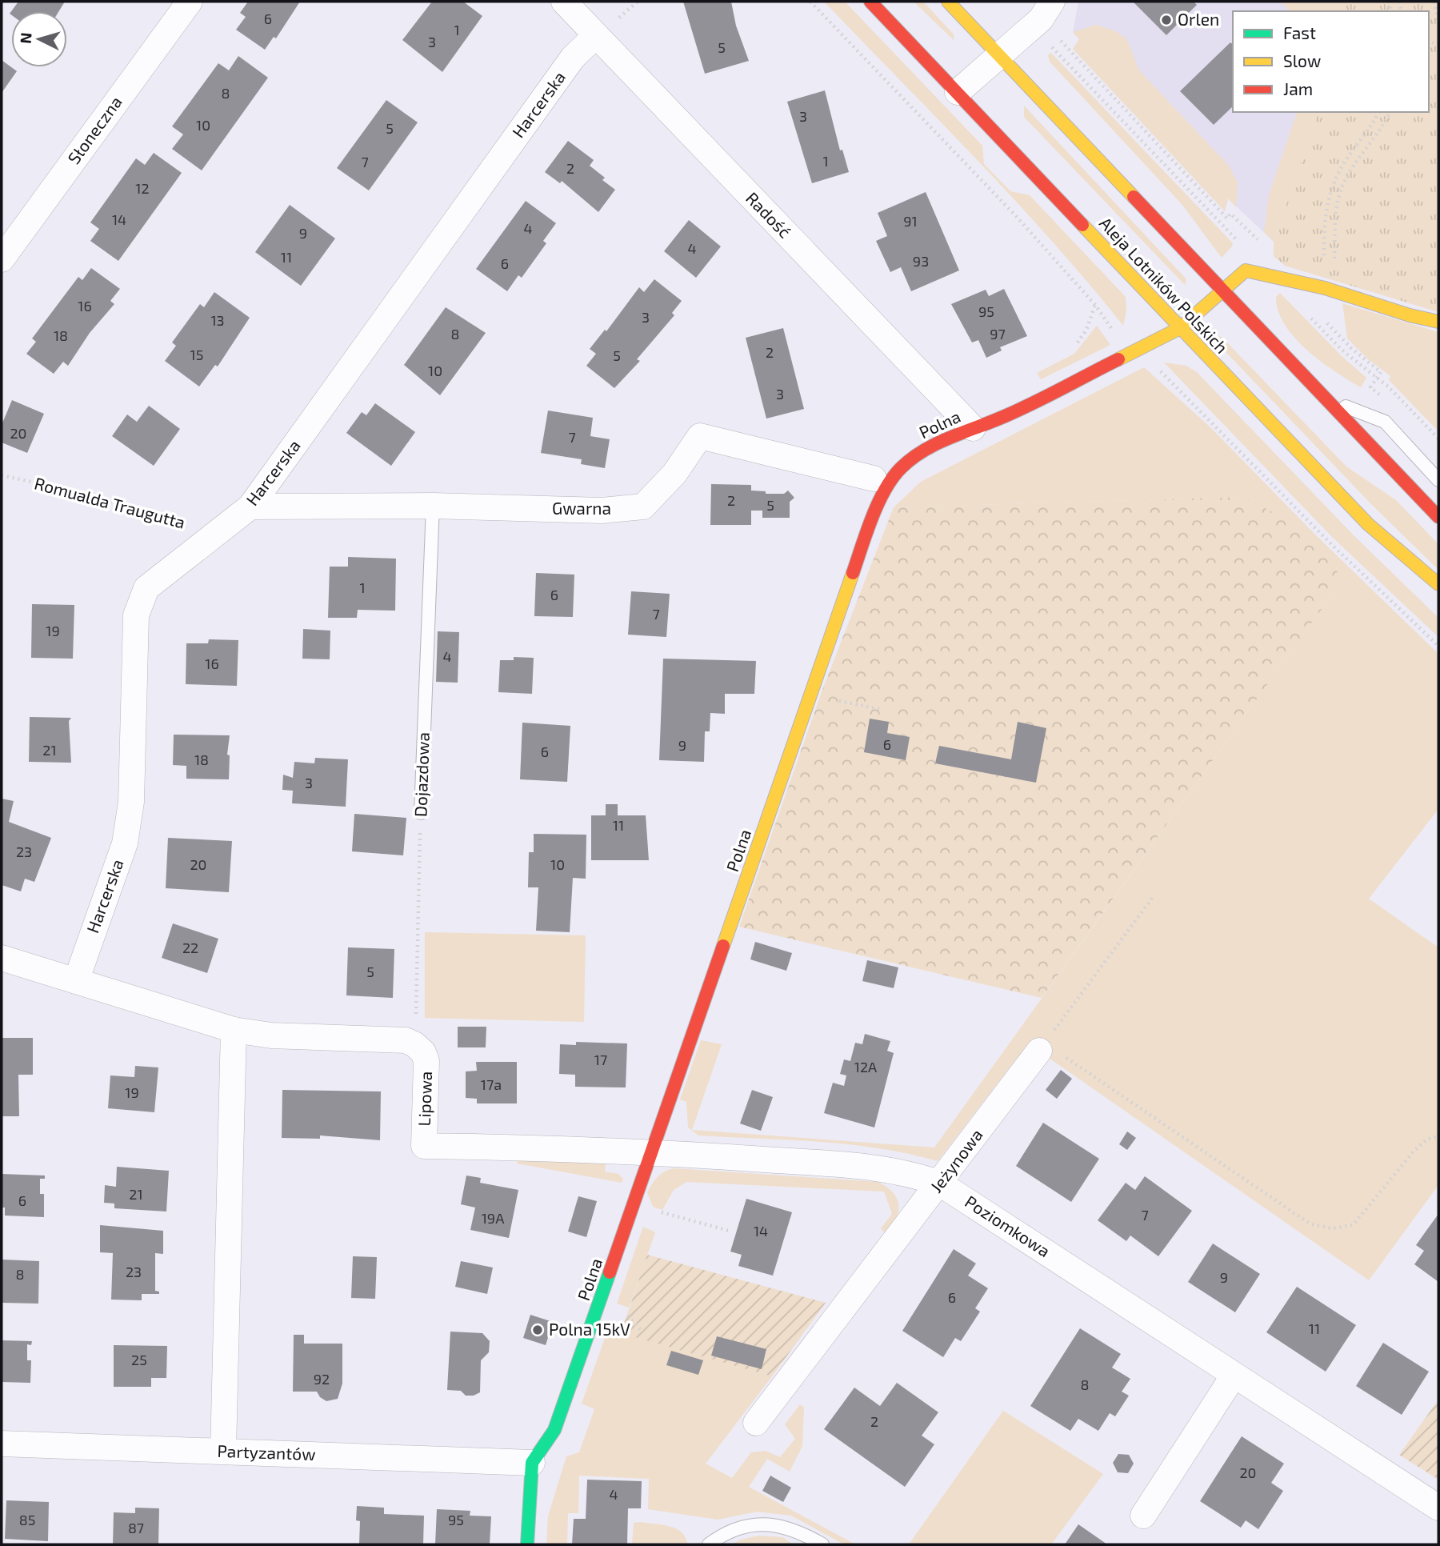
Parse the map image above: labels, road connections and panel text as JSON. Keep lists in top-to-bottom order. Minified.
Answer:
{"streets":{"street":["Harcerska","Słoneczna","Radość","Aleja Lotników Polskich","Polna","Gwarna","Lipowa","Jeżynowa","Poziomkowa","Partyzantów"],"lane":["Dojazdowa"],"path":["Romualda Traugutta"]},"crossings":[["Harcerska","Radość"],["Harcerska","Romualda Traugutta"],["Harcerska","Gwarna"],["Radość","Polna"],["Aleja Lotników Polskich","Polna"],["Polna","Lipowa"],["Polna","Poziomkowa"],["Polna","Partyzantów"],["Gwarna","Dojazdowa"],["Dojazdowa","Lipowa"],["Lipowa","Poziomkowa"],["Jeżynowa","Poziomkowa"]],"places":["Orlen","Polna 15kV"],"house_numbers":["6","1","3","5","8","3","10","5","1","7","2","12","14","91","4","9","4","11","93","6","16","95","3","13","8","97","18","2","15","5","10","3","20","7","2","5","1","6","7","19","4","16","6","9","21","6","18","3","11","23","20","10","22","5","17","12A","17a","19","21","6","7","19A","14","23","8","9","6","11","25","92","8","2","20","4","85","95","87"],"legend":["Fast","Slow","Jam"],"north":"left"}
